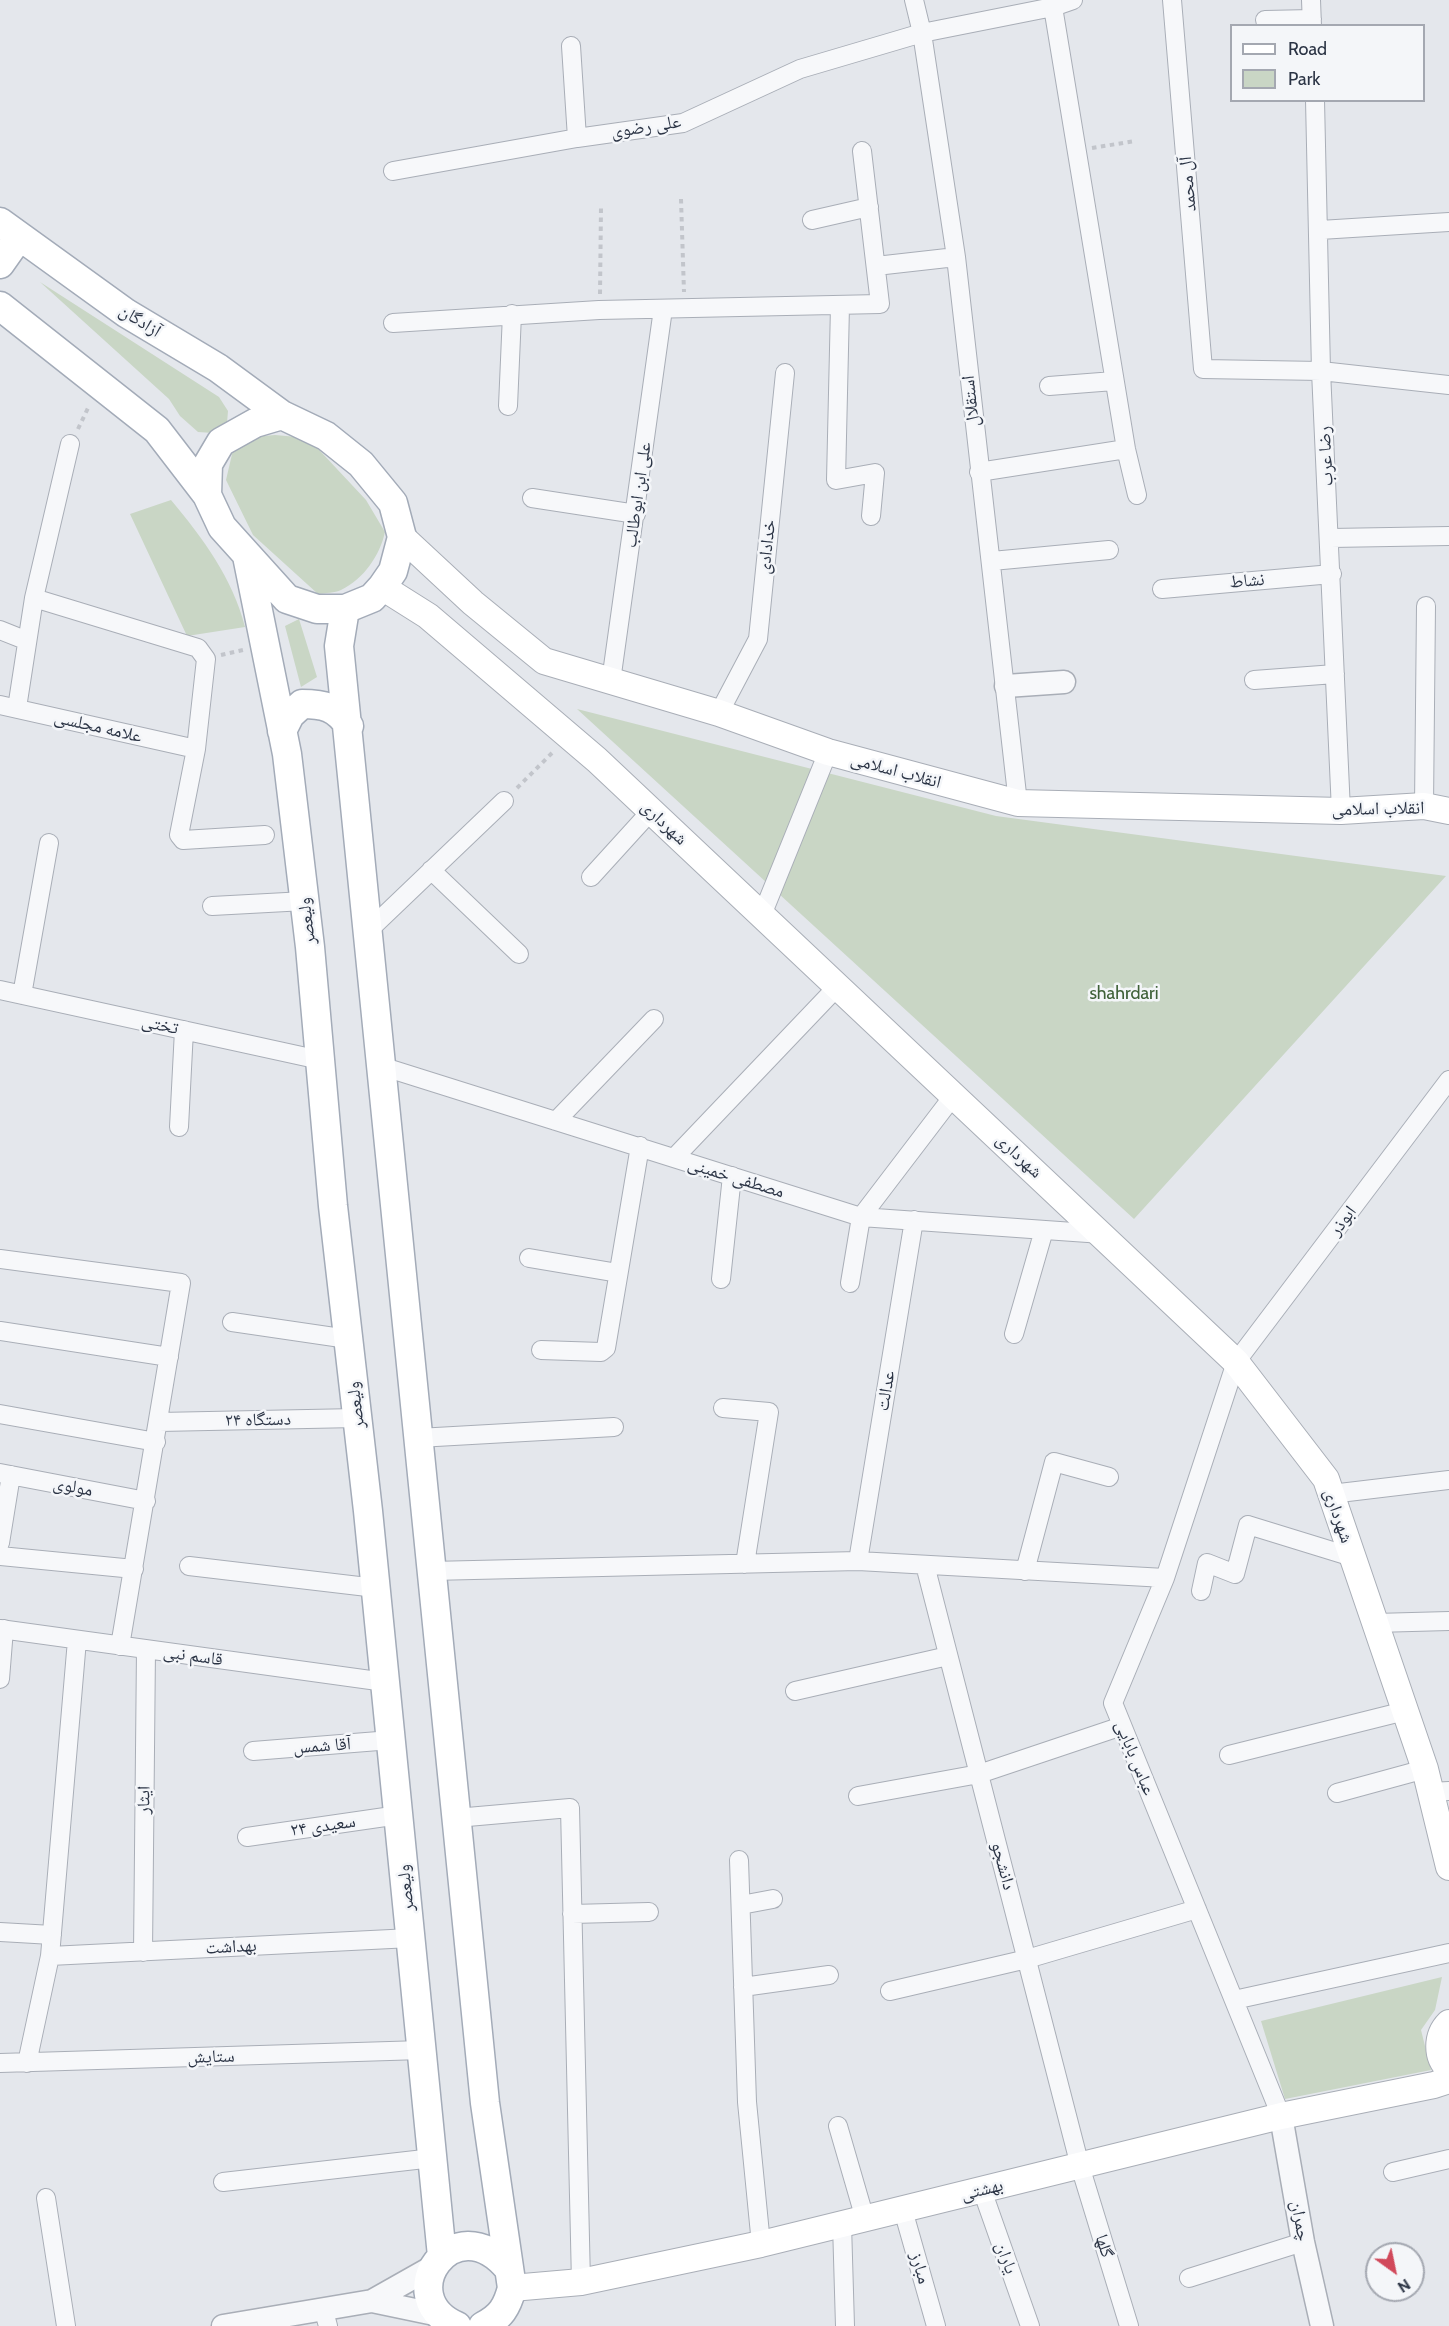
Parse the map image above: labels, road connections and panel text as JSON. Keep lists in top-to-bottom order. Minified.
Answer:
{"streets":{"main road":["آزادگان","انقلاب اسلامی","شهرداری","ولیعصر","بهشتی"],"street":["علی رضوی","آل محمد","استقلال","رضا عرب","علی ابن ابوطالب","خدادادی","نشاط","علامه مجلسی","تختی","مصطفی خمینی","ابوذر","عدالت","۲۴ دستگاه","مولوی","قاسم نبی","آقا شمس","عباس بابایی","ایثار","۲۴ سعیدی","دانشجو","بهداشت","ستایش","چمران","گلها","یاران","مبارز"]},"crossings":[["علی رضوی","استقلال"],["آل محمد","رضا عرب"],["آزادگان","انقلاب اسلامی"],["آزادگان","شهرداری"],["آزادگان","ولیعصر"],["استقلال","انقلاب اسلامی"],["رضا عرب","نشاط"],["رضا عرب","انقلاب اسلامی"],["علی ابن ابوطالب","انقلاب اسلامی"],["خدادادی","انقلاب اسلامی"],["انقلاب اسلامی","شهرداری"],["انقلاب اسلامی","ولیعصر"],["شهرداری","ولیعصر"],["شهرداری","مصطفی خمینی"],["شهرداری","ابوذر"],["شهرداری","عباس بابایی"],["ولیعصر","تختی"],["ولیعصر","۲۴ دستگاه"],["ولیعصر","قاسم نبی"],["ولیعصر","آقا شمس"],["ولیعصر","۲۴ سعیدی"],["ولیعصر","بهداشت"],["ولیعصر","ستایش"],["مصطفی خمینی","عدالت"],["ابوذر","عباس بابایی"],["قاسم نبی","ایثار"],["عباس بابایی","بهشتی"],["عباس بابایی","چمران"],["ایثار","بهداشت"],["دانشجو","بهشتی"],["دانشجو","گلها"],["بهشتی","چمران"],["بهشتی","گلها"],["بهشتی","یاران"],["بهشتی","مبارز"]],"parks":["shahrdari"],"legend":["Road","Park"],"north":"bottom right"}
